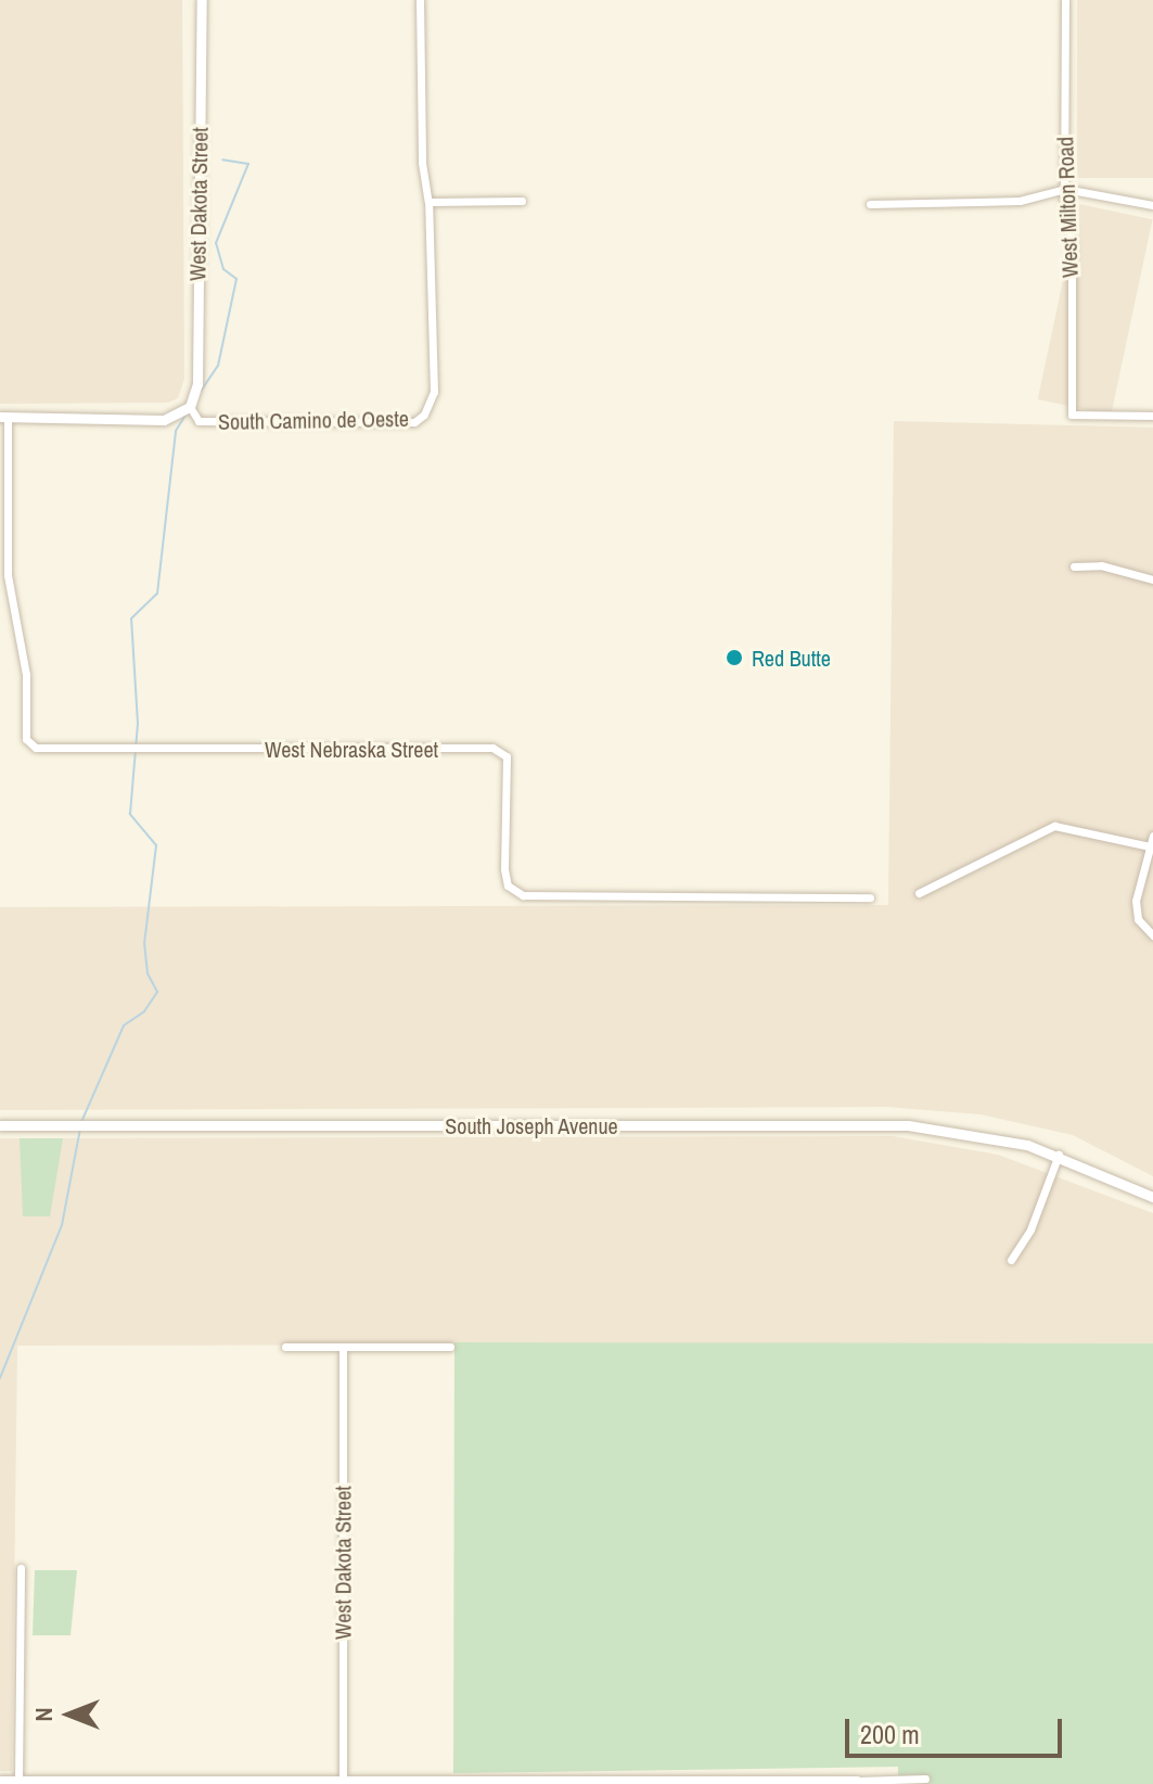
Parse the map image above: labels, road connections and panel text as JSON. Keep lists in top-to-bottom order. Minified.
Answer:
{"streets":{"street":["West Dakota Street","West Milton Road","South Camino de Oeste","West Nebraska Street","South Joseph Avenue"]},"crossings":[["West Dakota Street","South Camino de Oeste"],["South Camino de Oeste","West Nebraska Street"]],"places":["Red Butte"],"scale_bar":"200 m","north":"left"}
